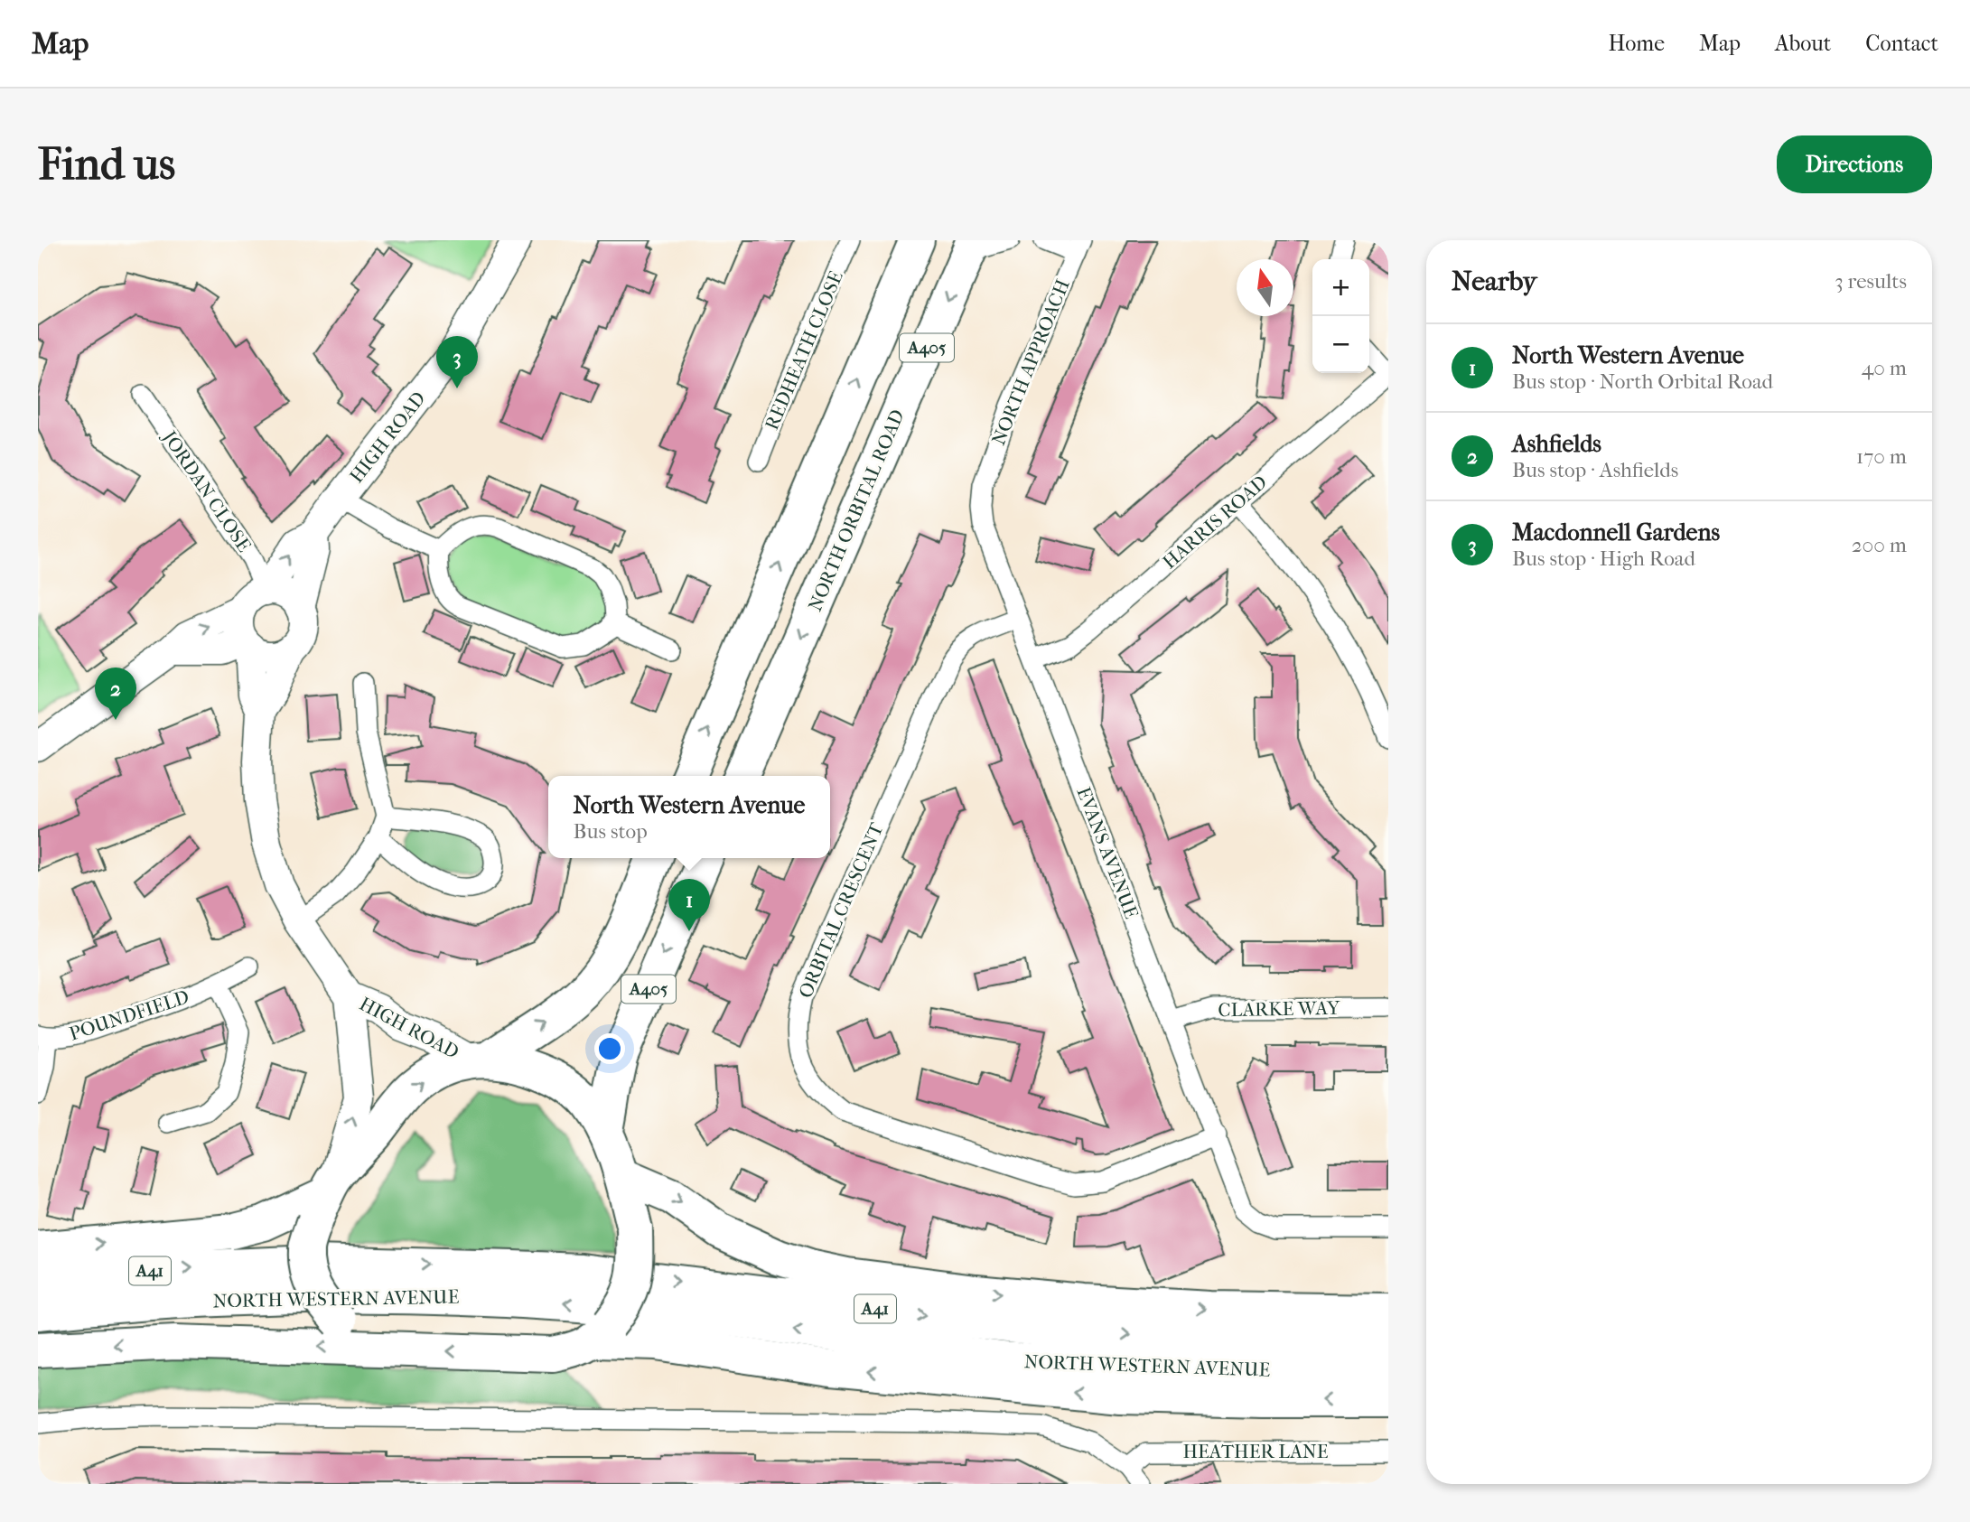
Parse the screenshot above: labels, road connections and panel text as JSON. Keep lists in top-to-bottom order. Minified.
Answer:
{"streets":{"highway":["A405","NORTH ORBITAL ROAD","A41","NORTH WESTERN AVENUE"],"street":["REDHEATH CLOSE","NORTH APPROACH","HIGH ROAD","JORDAN CLOSE","HARRIS ROAD","EVANS AVENUE","ORBITAL CRESCENT","CLARKE WAY","POUNDFIELD","HEATHER LANE"]},"crossings":[["A405","HIGH ROAD"],["NORTH APPROACH","EVANS AVENUE"],["HIGH ROAD","JORDAN CLOSE"],["HARRIS ROAD","EVANS AVENUE"],["EVANS AVENUE","ORBITAL CRESCENT"],["EVANS AVENUE","CLARKE WAY"]],"north":"top","page":{"header":"Map","nav":["Home","Map","About","Contact"],"buttons":"Directions","title":"Find us","heading":["Nearby","3 results"],"map_buttons":["+","−"],"list":[{"mark":"1","name":"North Western Avenue","note":"Bus stop · North Orbital Road","value":"40 m"},{"mark":"2","name":"Ashfields","note":"Bus stop · Ashfields","value":"170 m"},{"mark":"3","name":"Macdonnell Gardens","note":"Bus stop · High Road","value":"200 m"}],"pins":["3","2","1"],"popup":["North Western Avenue","Bus stop"]}}
